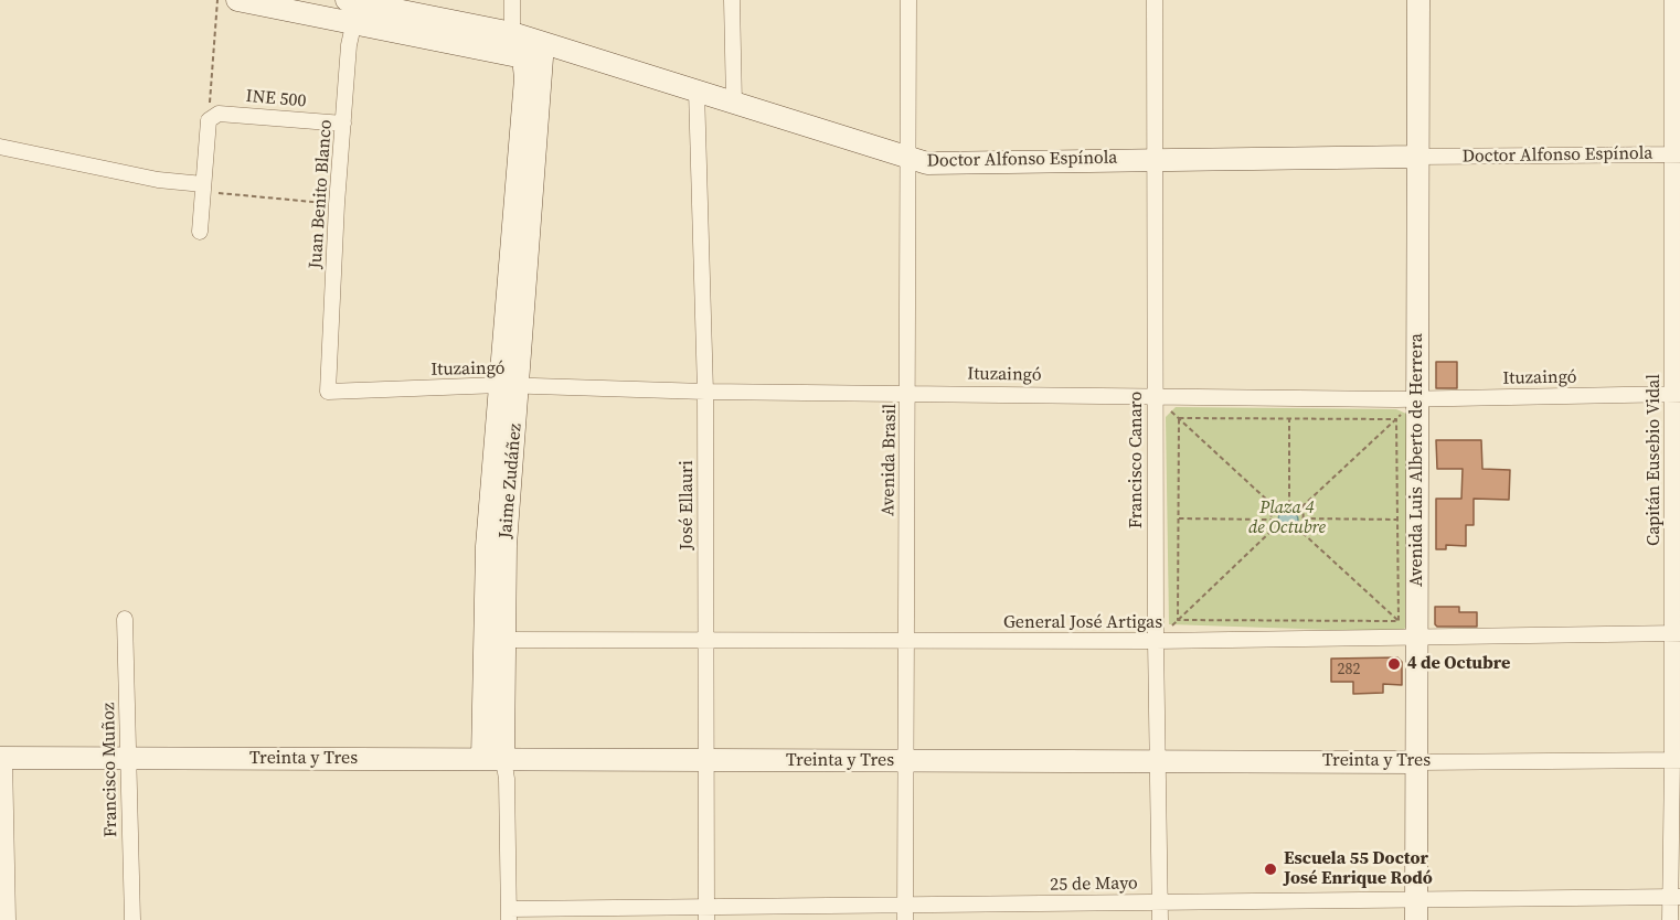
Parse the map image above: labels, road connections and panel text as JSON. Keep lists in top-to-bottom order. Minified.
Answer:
{"streets":{"street":["INE 500","Doctor Alfonso Espínola","Juan Benito Blanco","Ituzaingó","Avenida Brasil","Francisco Canaro","Avenida Luis Alberto de Herrera","Capitán Eusebio Vidal","Jaime Zudáñez","José Ellauri","General José Artigas","Treinta y Tres","Francisco Muñoz","25 de Mayo"]},"crossings":[["INE 500","Juan Benito Blanco"],["Doctor Alfonso Espínola","Juan Benito Blanco"],["Doctor Alfonso Espínola","Avenida Brasil"],["Doctor Alfonso Espínola","Francisco Canaro"],["Doctor Alfonso Espínola","Avenida Luis Alberto de Herrera"],["Doctor Alfonso Espínola","Capitán Eusebio Vidal"],["Doctor Alfonso Espínola","Jaime Zudáñez"],["Doctor Alfonso Espínola","José Ellauri"],["Juan Benito Blanco","Ituzaingó"],["Ituzaingó","Avenida Brasil"],["Ituzaingó","Francisco Canaro"],["Ituzaingó","Avenida Luis Alberto de Herrera"],["Ituzaingó","Capitán Eusebio Vidal"],["Ituzaingó","Jaime Zudáñez"],["Ituzaingó","José Ellauri"],["Avenida Brasil","General José Artigas"],["Avenida Brasil","Treinta y Tres"],["Avenida Brasil","25 de Mayo"],["Francisco Canaro","General José Artigas"],["Francisco Canaro","Treinta y Tres"],["Francisco Canaro","25 de Mayo"],["Avenida Luis Alberto de Herrera","General José Artigas"],["Avenida Luis Alberto de Herrera","Treinta y Tres"],["Avenida Luis Alberto de Herrera","25 de Mayo"],["Capitán Eusebio Vidal","General José Artigas"],["Capitán Eusebio Vidal","Treinta y Tres"],["Capitán Eusebio Vidal","25 de Mayo"],["Jaime Zudáñez","General José Artigas"],["Jaime Zudáñez","Treinta y Tres"],["Jaime Zudáñez","25 de Mayo"],["José Ellauri","General José Artigas"],["José Ellauri","Treinta y Tres"],["José Ellauri","25 de Mayo"],["Treinta y Tres","Francisco Muñoz"]],"parks":["Plaza 4 de Octubre"],"places":["4 de Octubre","Escuela 55 Doctor José Enrique Rodó"],"house_numbers":["282"]}
